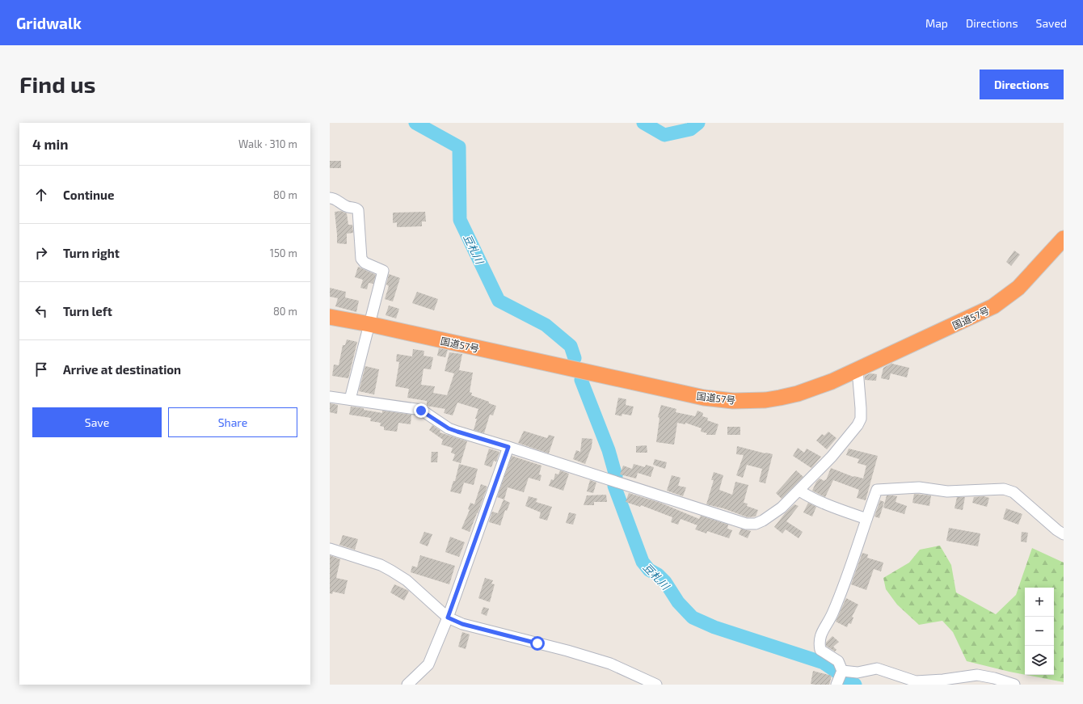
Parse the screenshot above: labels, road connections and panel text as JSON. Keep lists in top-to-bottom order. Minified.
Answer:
{"streets":{"highway":["国道57号"]},"water":["豆札川"],"page":{"header":"Gridwalk","nav":["Map","Directions","Saved"],"buttons":["Directions",["Save","Share"]],"title":"Find us","heading":["4 min","Walk · 310 m"],"list":[["Continue","80 m"],["Turn right","150 m"],["Turn left","80 m"],"Arrive at destination"],"map_buttons":["+","−"]}}
